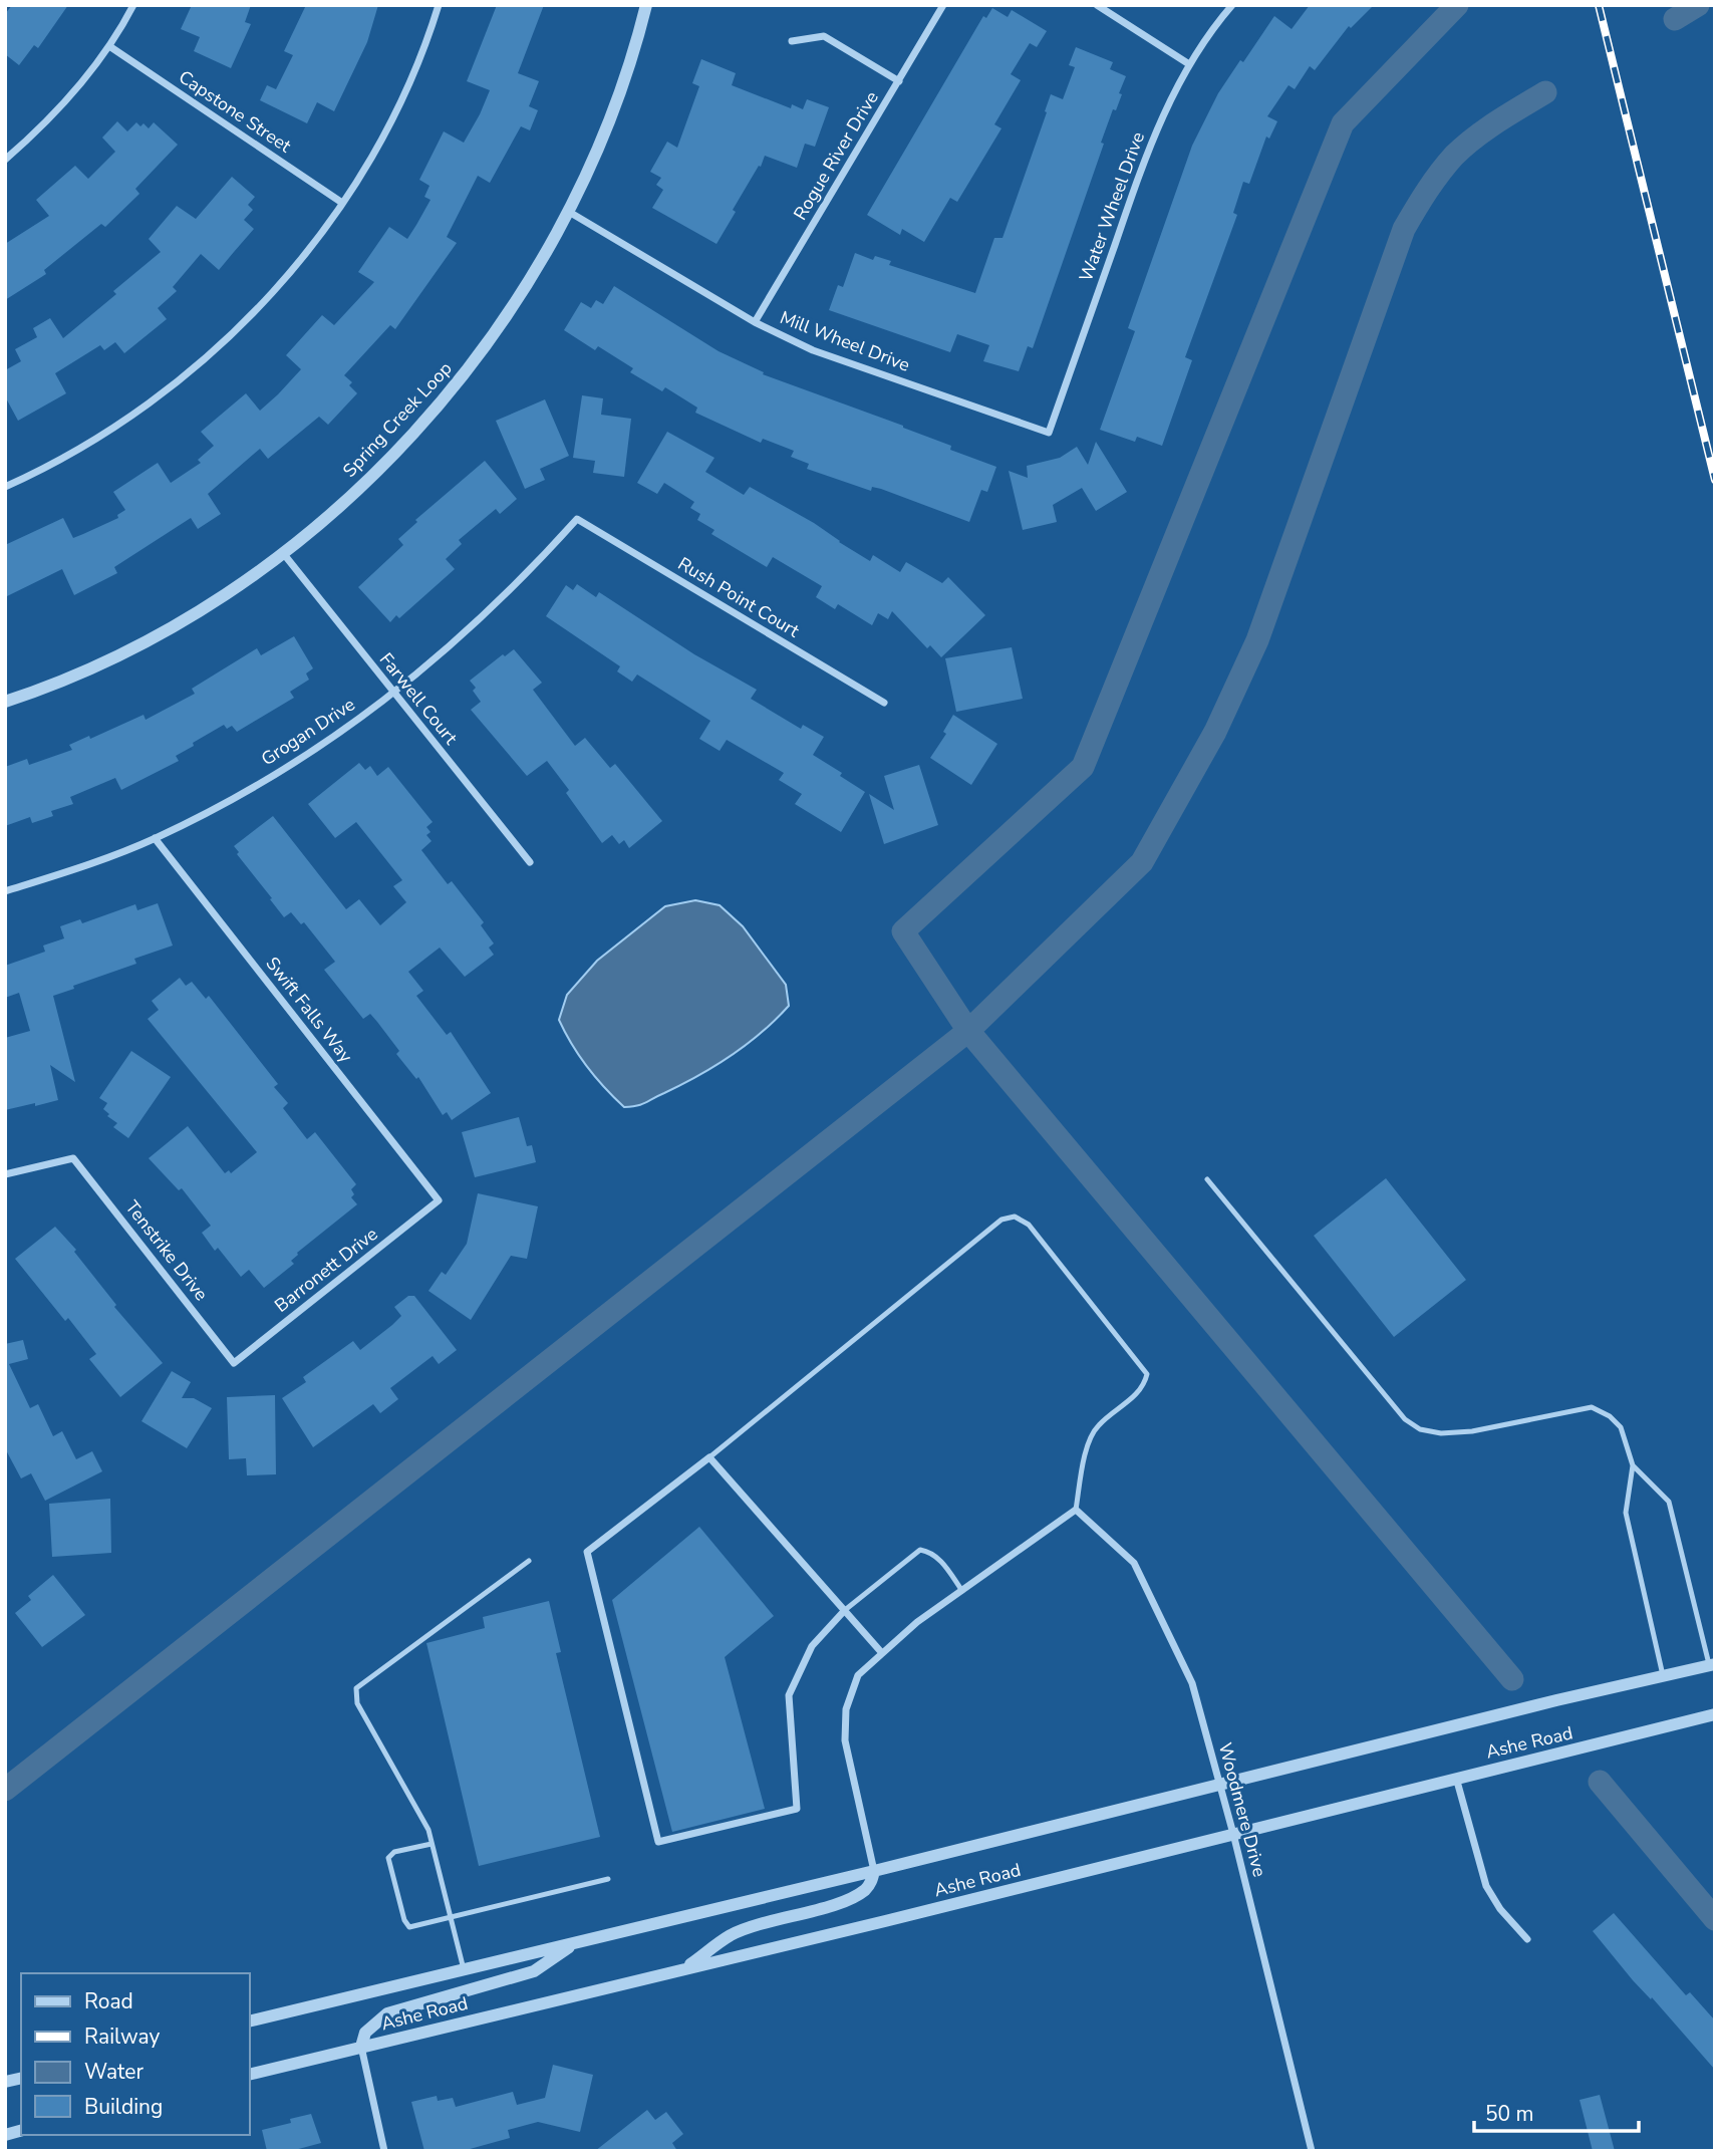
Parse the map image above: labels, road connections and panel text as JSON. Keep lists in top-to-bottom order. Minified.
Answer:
{"streets":{"street":["Capstone Street","Rogue River Drive","Water Wheel Drive","Mill Wheel Drive","Spring Creek Loop","Rush Point Court","Farwell Court","Grogan Drive","Swift Falls Way","Tenstrike Drive","Barronett Drive","Ashe Road","Woodmere Drive"]},"crossings":[["Rogue River Drive","Mill Wheel Drive"],["Water Wheel Drive","Mill Wheel Drive"],["Mill Wheel Drive","Spring Creek Loop"],["Spring Creek Loop","Farwell Court"],["Rush Point Court","Grogan Drive"],["Farwell Court","Grogan Drive"],["Grogan Drive","Swift Falls Way"],["Swift Falls Way","Barronett Drive"],["Tenstrike Drive","Barronett Drive"],["Ashe Road","Woodmere Drive"]],"legend":["Road","Railway","Water","Building"],"scale_bar":"50 m"}
